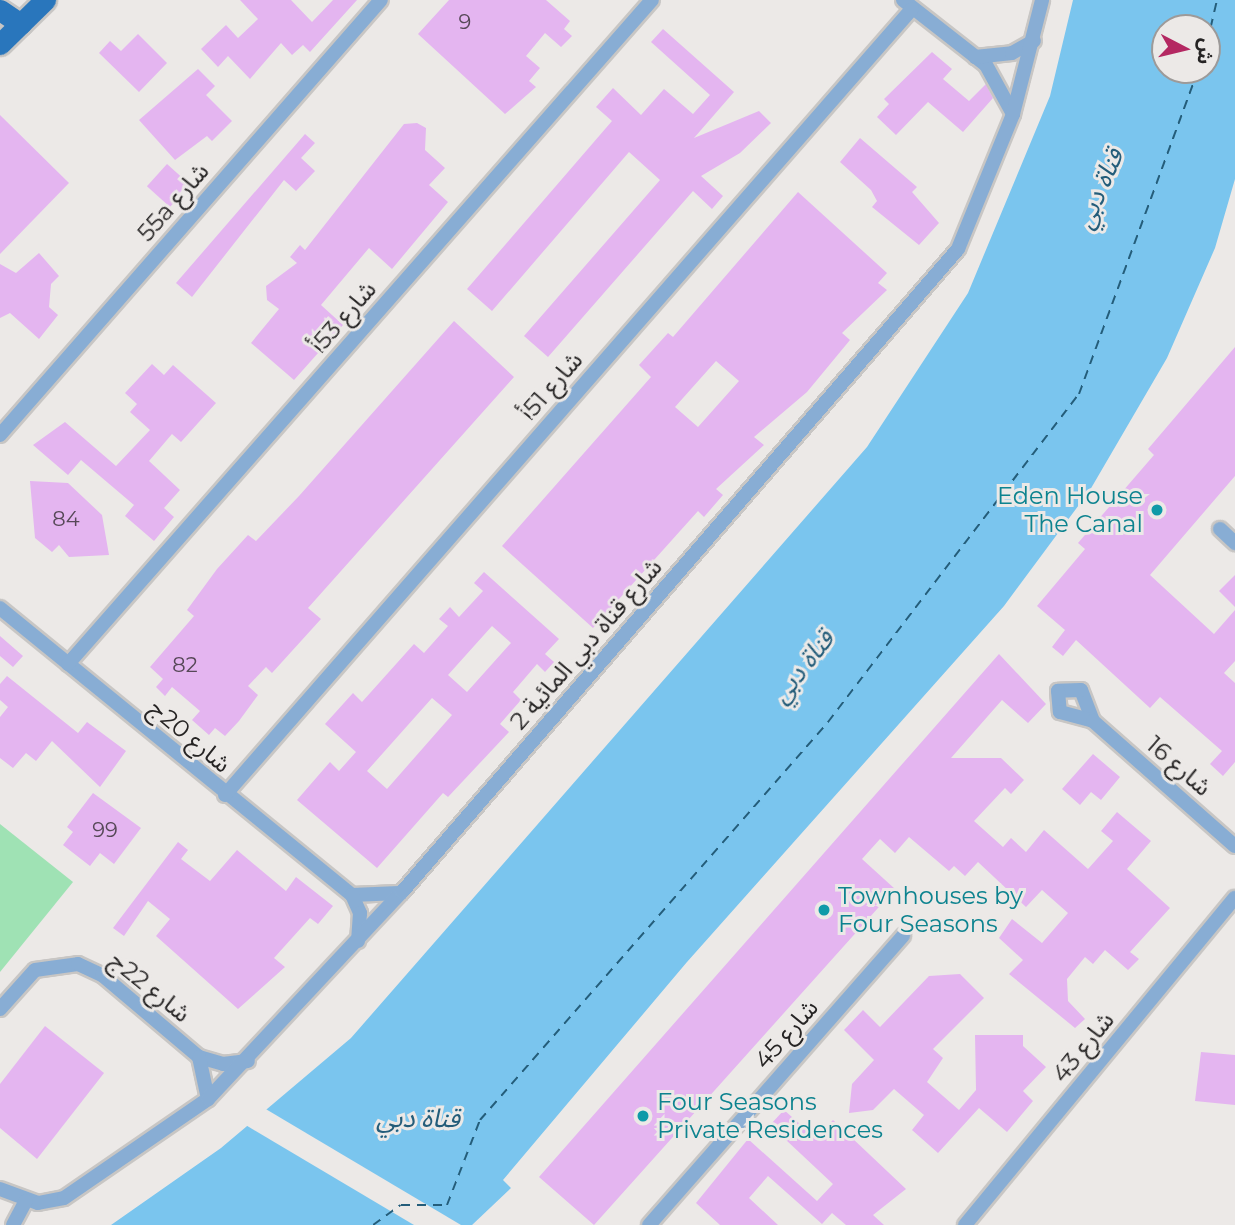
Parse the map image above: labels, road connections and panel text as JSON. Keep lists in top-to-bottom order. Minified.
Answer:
{"streets":{"street":["55a شارع","شارع 53أ","شارع 51أ","شارع قناة دبي المائية 2","شارع 20ج","شارع 16","شارع 22ج","شارع 45","شارع 43"]},"crossings":[["شارع 53أ","شارع 20ج"],["شارع 51أ","شارع 20ج"],["شارع قناة دبي المائية 2","شارع 22ج"]],"water":["قناة دبي"],"places":["Eden House The Canal","Townhouses by Four Seasons","Four Seasons Private Residences"],"house_numbers":["9","84","82","99"],"north":"right"}
